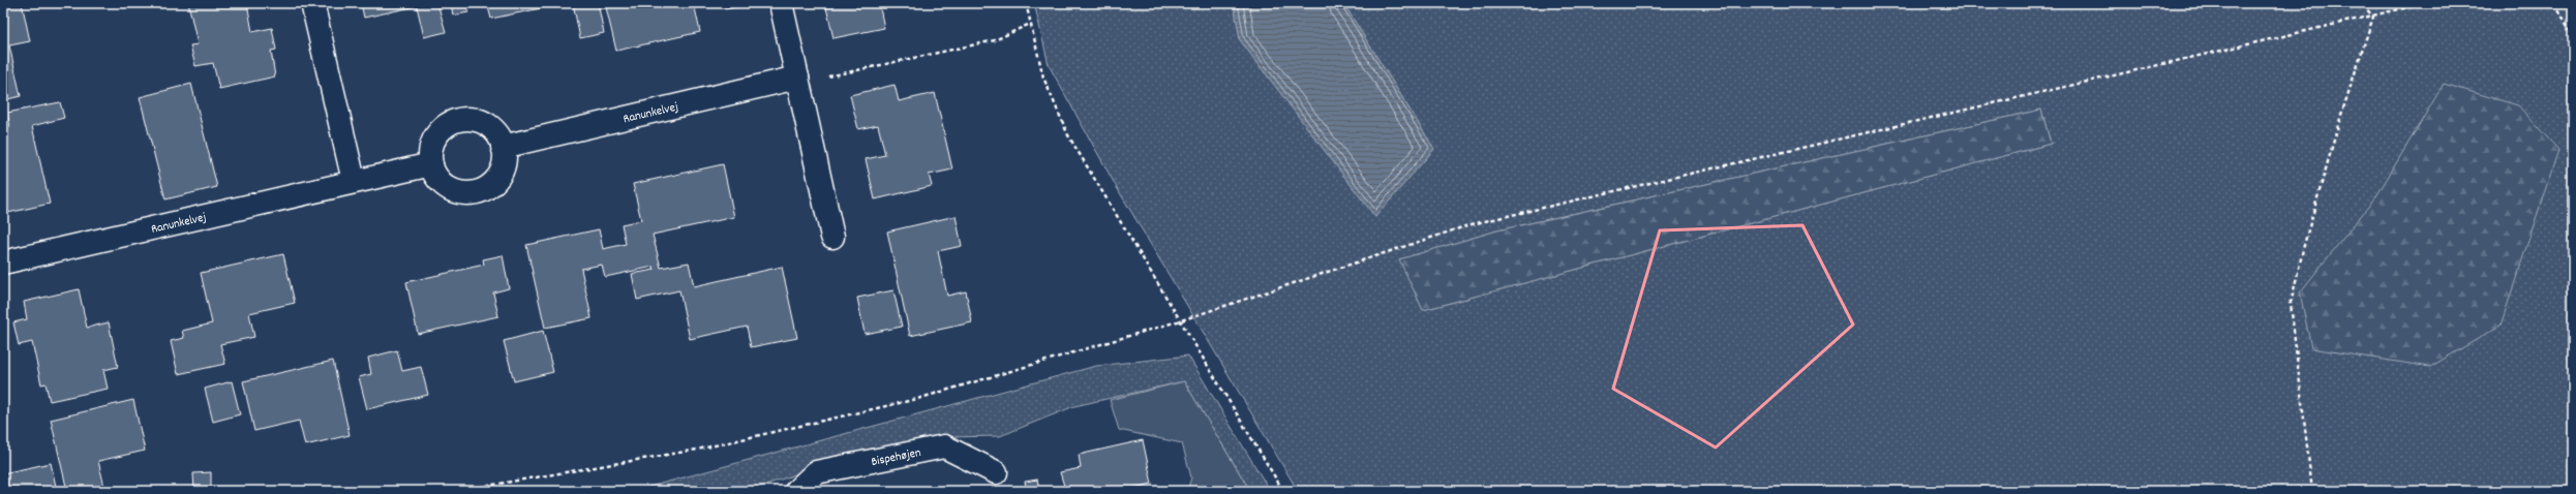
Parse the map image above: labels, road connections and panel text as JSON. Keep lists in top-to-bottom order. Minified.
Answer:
{"streets":{"street":["Ranunkelvej","Bispehøjen"]}}
